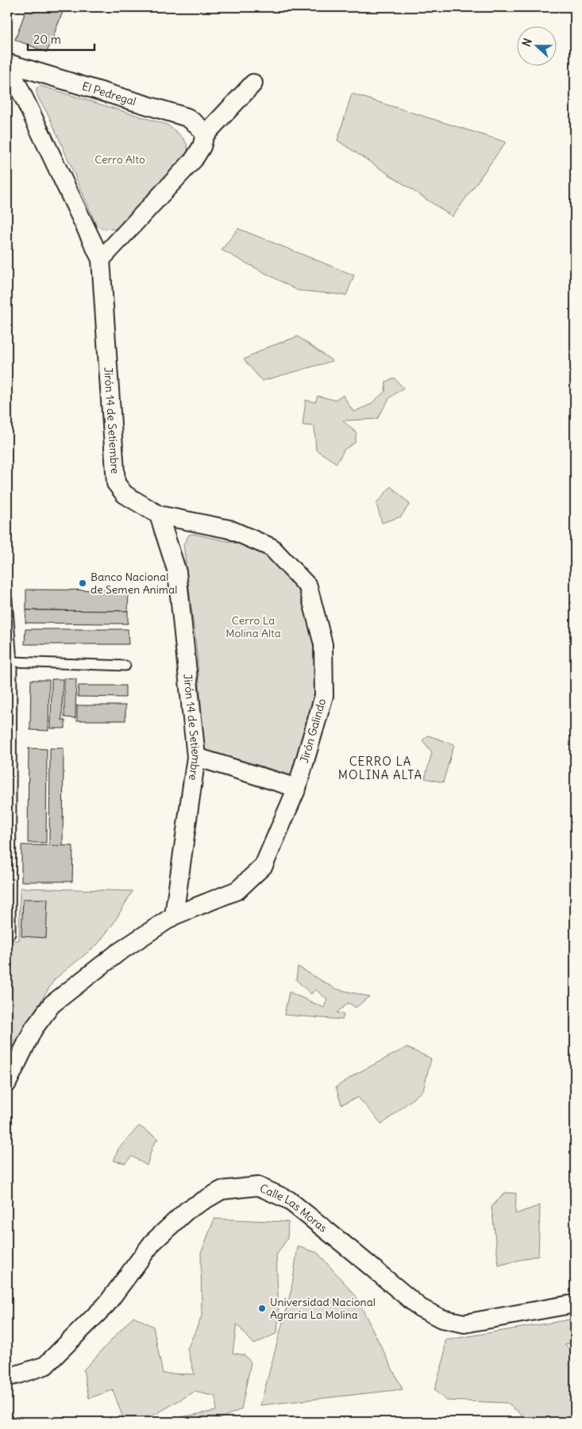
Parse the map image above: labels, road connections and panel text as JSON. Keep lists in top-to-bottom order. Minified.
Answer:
{"streets":{"street":["El Pedregal","Jirón 14 de Setiembre","Jirón Galindo","Calle Las Moras"]},"crossings":[["El Pedregal","Jirón 14 de Setiembre"],["Jirón 14 de Setiembre","Jirón Galindo"]],"districts":["CERRO LA MOLINA ALTA"],"parks":["Cerro Alto","Cerro La Molina Alta"],"places":["Banco Nacional de Semen Animal","Universidad Nacional Agraria La Molina"],"scale_bar":"20 m","north":"left"}
